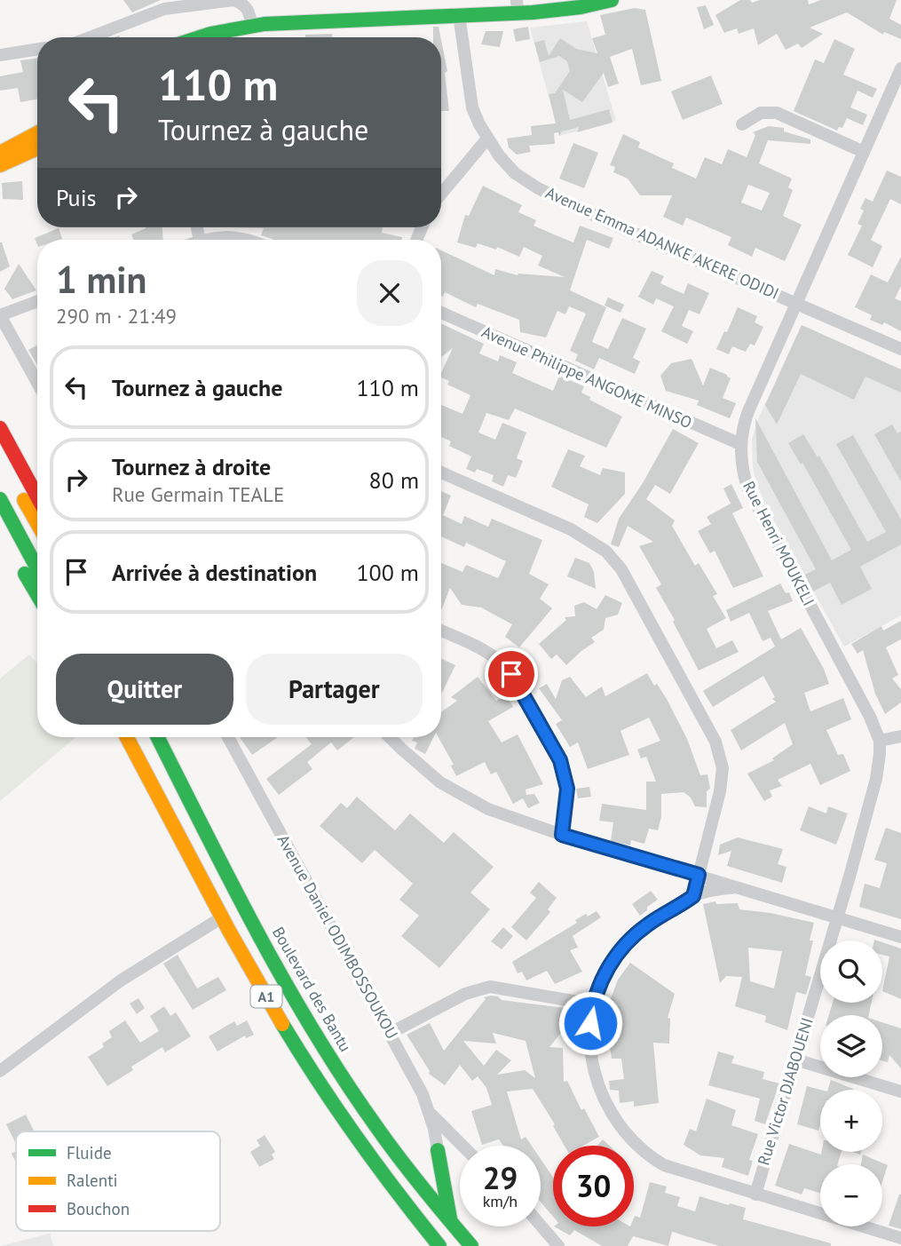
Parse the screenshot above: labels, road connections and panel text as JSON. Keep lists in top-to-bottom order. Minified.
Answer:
{"streets":{"main road":["Boulevard des Bantu","A1"],"street":["Avenue Emma ADANKE AKERE ODIDI","Avenue Philippe ANGOME MINSO","Rue Henri MOUKELI","Avenue Daniel ODIMBOSSOUKOU","Rue Victor DJABOUENI"]},"crossings":[["Avenue Emma ADANKE AKERE ODIDI","Rue Henri MOUKELI"],["Avenue Philippe ANGOME MINSO","Rue Henri MOUKELI"],["Rue Henri MOUKELI","Rue Victor DJABOUENI"]],"legend":["Fluide","Ralenti","Bouchon"],"page":{"turn":["110 m","Tournez à gauche"],"then":"Puis","heading":["1 min","290 m · 21:49"],"list":[{"name":"Tournez à gauche","value":"110 m"},{"name":"Tournez à droite","note":"Rue Germain TEALE","value":"80 m"},{"name":"Arrivée à destination","value":"100 m"}],"buttons":["Quitter","Partager"],"map_buttons":["+","−"],"speed":"29 km/h","limit":"30"}}
